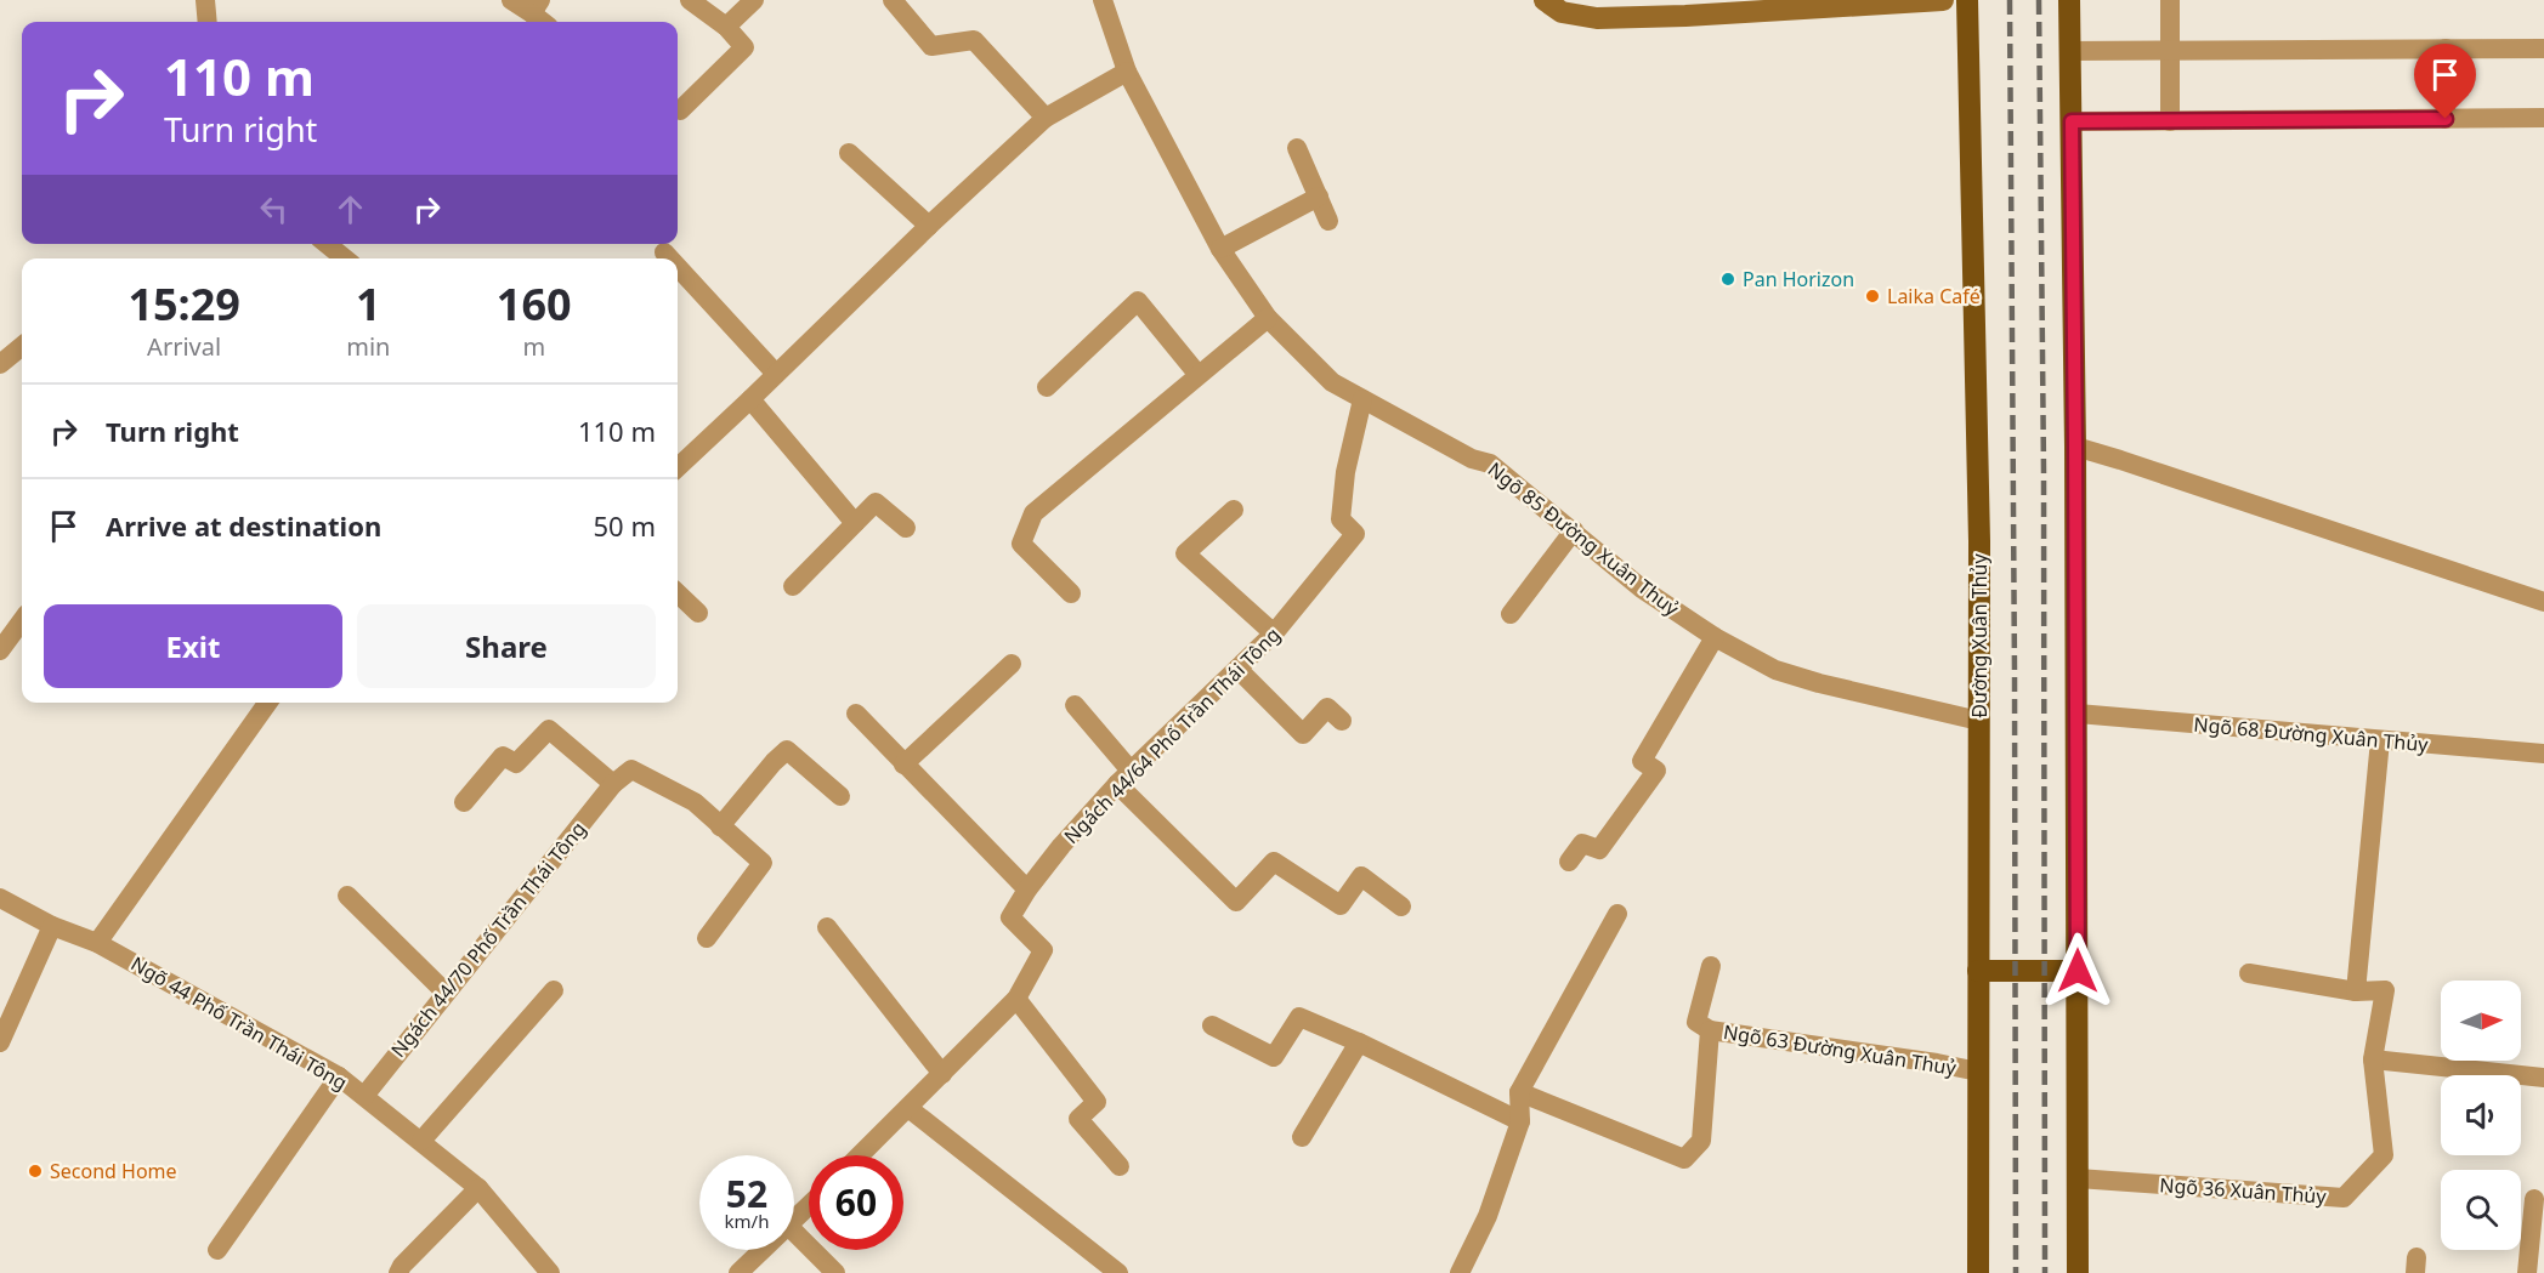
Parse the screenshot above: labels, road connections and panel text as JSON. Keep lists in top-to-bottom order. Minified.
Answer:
{"streets":{"main road":["Đường Xuân Thủy"],"lane":["Ngõ 85 Đường Xuân Thuỷ","Ngõ 68 Đường Xuân Thủy","Ngách 44/64 Phố Trần Thái Tông","Ngách 44/70 Phố Trần Thái Tông","Ngõ 44 Phố Trần Thái Tông","Ngõ 63 Đường Xuân Thuỷ","Ngõ 36 Xuân Thủy"]},"crossings":[["Ngõ 85 Đường Xuân Thuỷ","Đường Xuân Thủy"],["Ngõ 85 Đường Xuân Thuỷ","Ngách 44/64 Phố Trần Thái Tông"],["Đường Xuân Thủy","Ngõ 63 Đường Xuân Thuỷ"],["Ngách 44/70 Phố Trần Thái Tông","Ngõ 44 Phố Trần Thái Tông"]],"places":["Pan Horizon","Laika Café","Second Home"],"north":"right","page":{"turn":["110 m","Turn right"],"eta":["15:29","Arrival","1","min","160","m"],"list":[{"name":"Turn right","value":"110 m"},{"name":"Arrive at destination","value":"50 m"}],"buttons":["Exit","Share"],"speed":"52 km/h","limit":"60"}}
